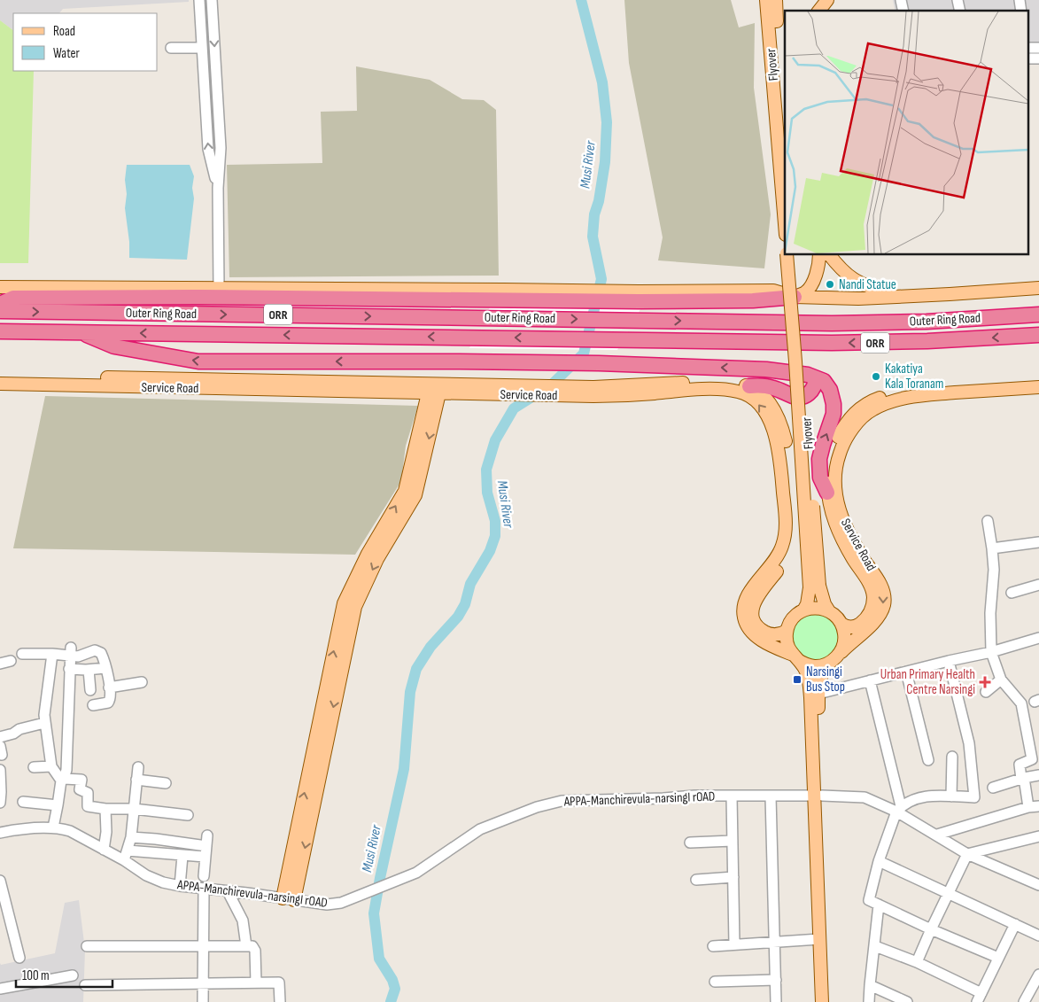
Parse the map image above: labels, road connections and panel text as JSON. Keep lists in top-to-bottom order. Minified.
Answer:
{"streets":{"highway":["Outer Ring Road","ORR"],"main road":["Flyover","Service Road"],"street":["APPA-Manchirevula-narsingI rOAD"]},"crossings":[["Flyover","Service Road"]],"water":["Musi River"],"places":{"other":["Nandi Statue","Kakatiya Kala Toranam"],"transit":["Narsingi Bus Stop"],"health":["Urban Primary Health Centre Narsingi"]},"legend":["Road","Water"],"scale_bar":"100 m"}
